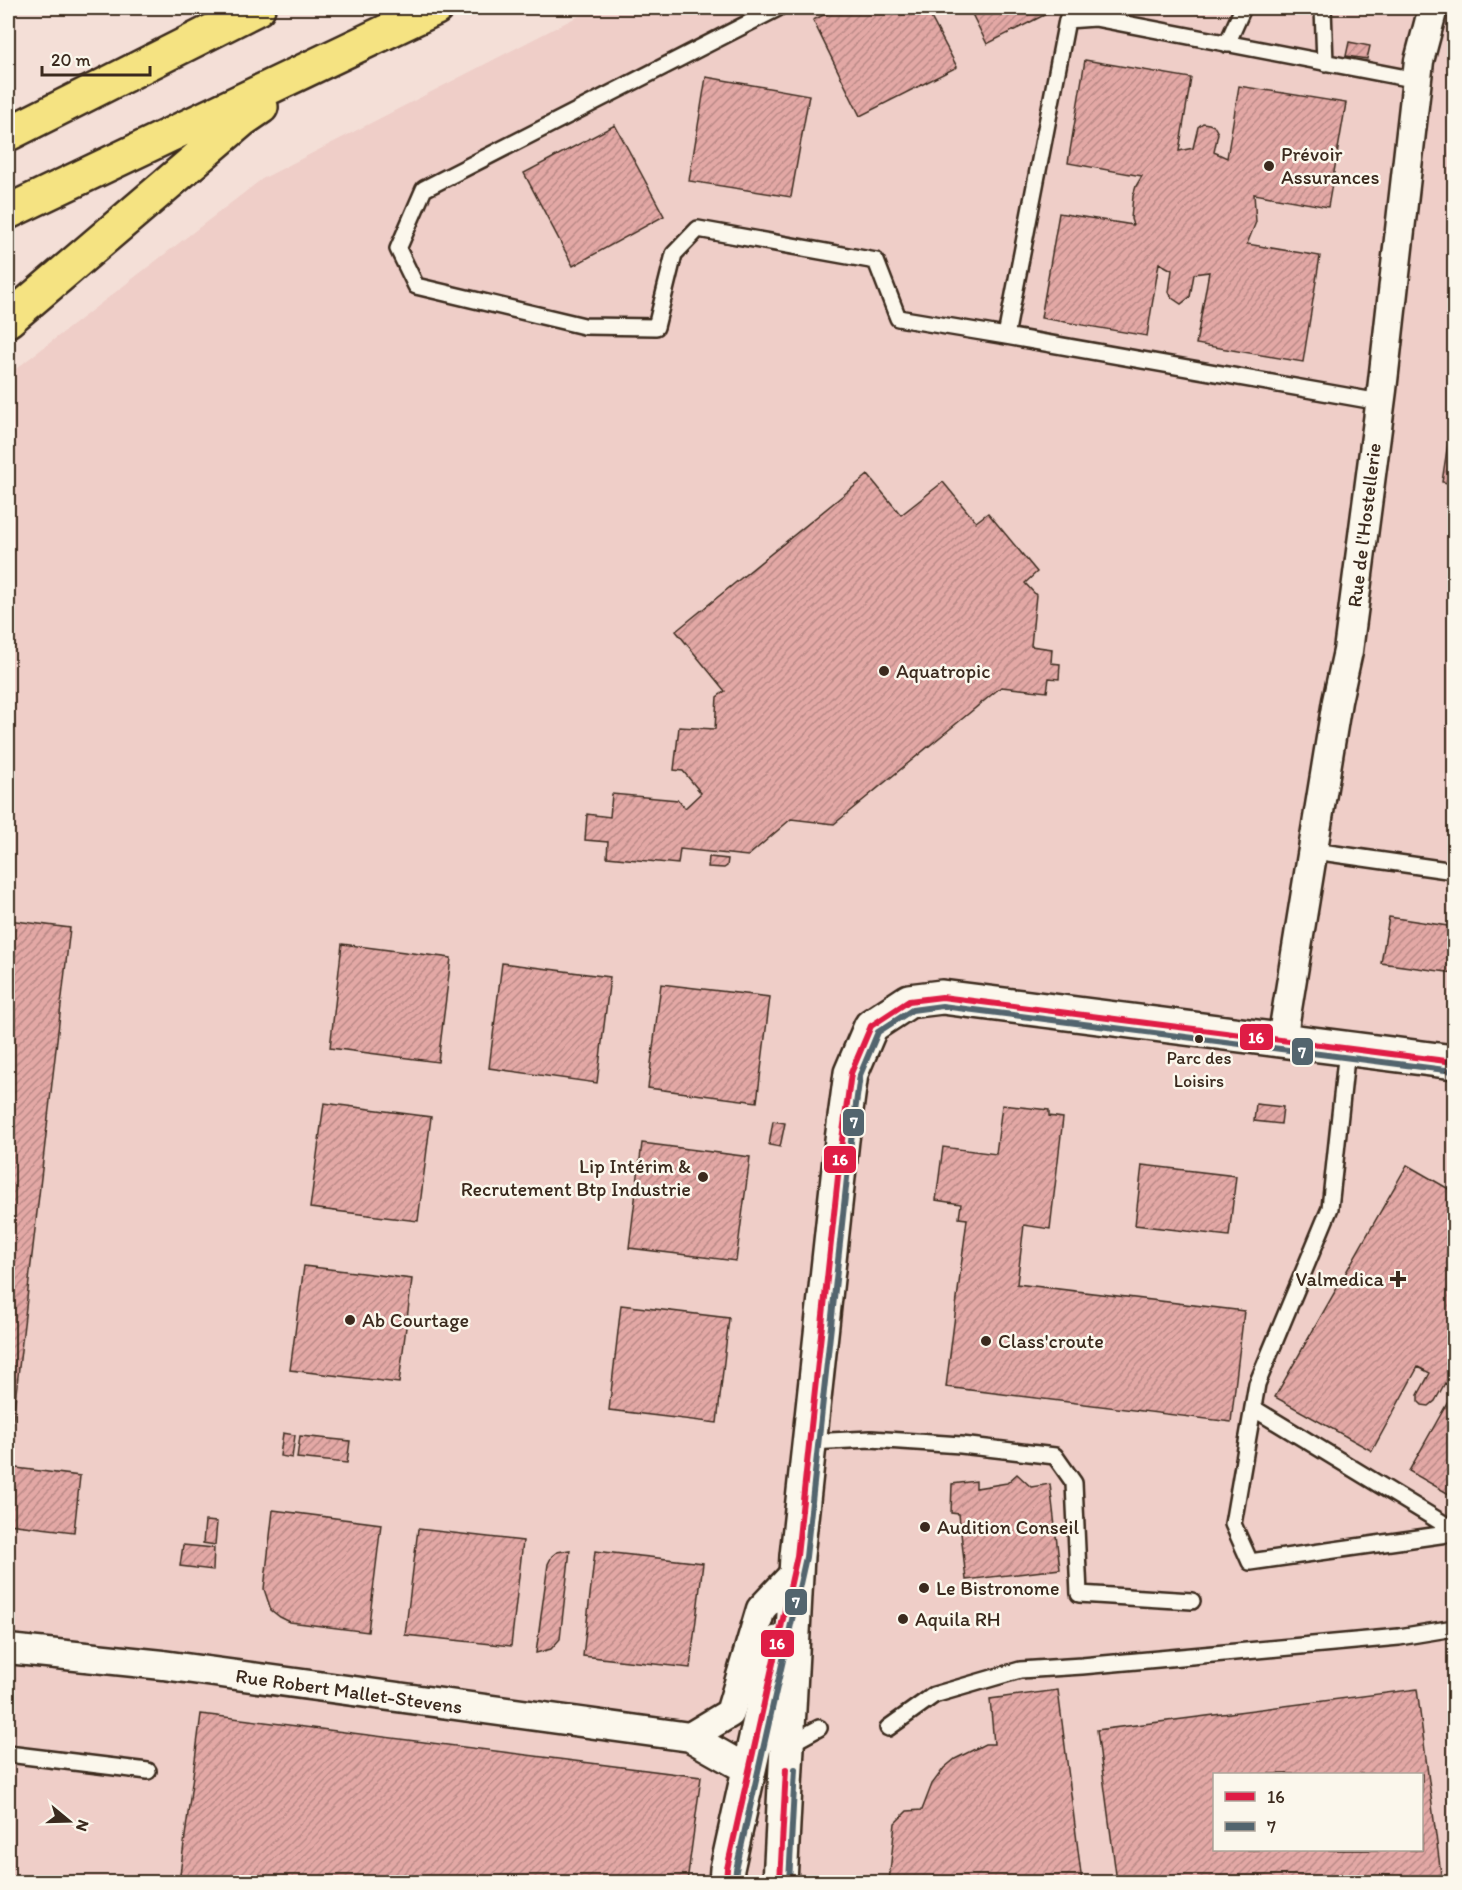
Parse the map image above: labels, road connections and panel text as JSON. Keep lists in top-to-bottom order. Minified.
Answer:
{"streets":{"street":["Rue de l'Hostellerie","Rue Robert Mallet-Stevens"]},"places":{"other":["Prévoir Assurances","Aquatropic","Parc des Loisirs","Lip Intérim & Recrutement Btp Industrie","Ab Courtage","Class'croute","Audition Conseil","Le Bistronome","Aquila RH"],"health":["Valmedica"]},"lines":["transit line 16","transit line 7"],"legend":["16","7"],"scale_bar":"20 m","north":"right"}
